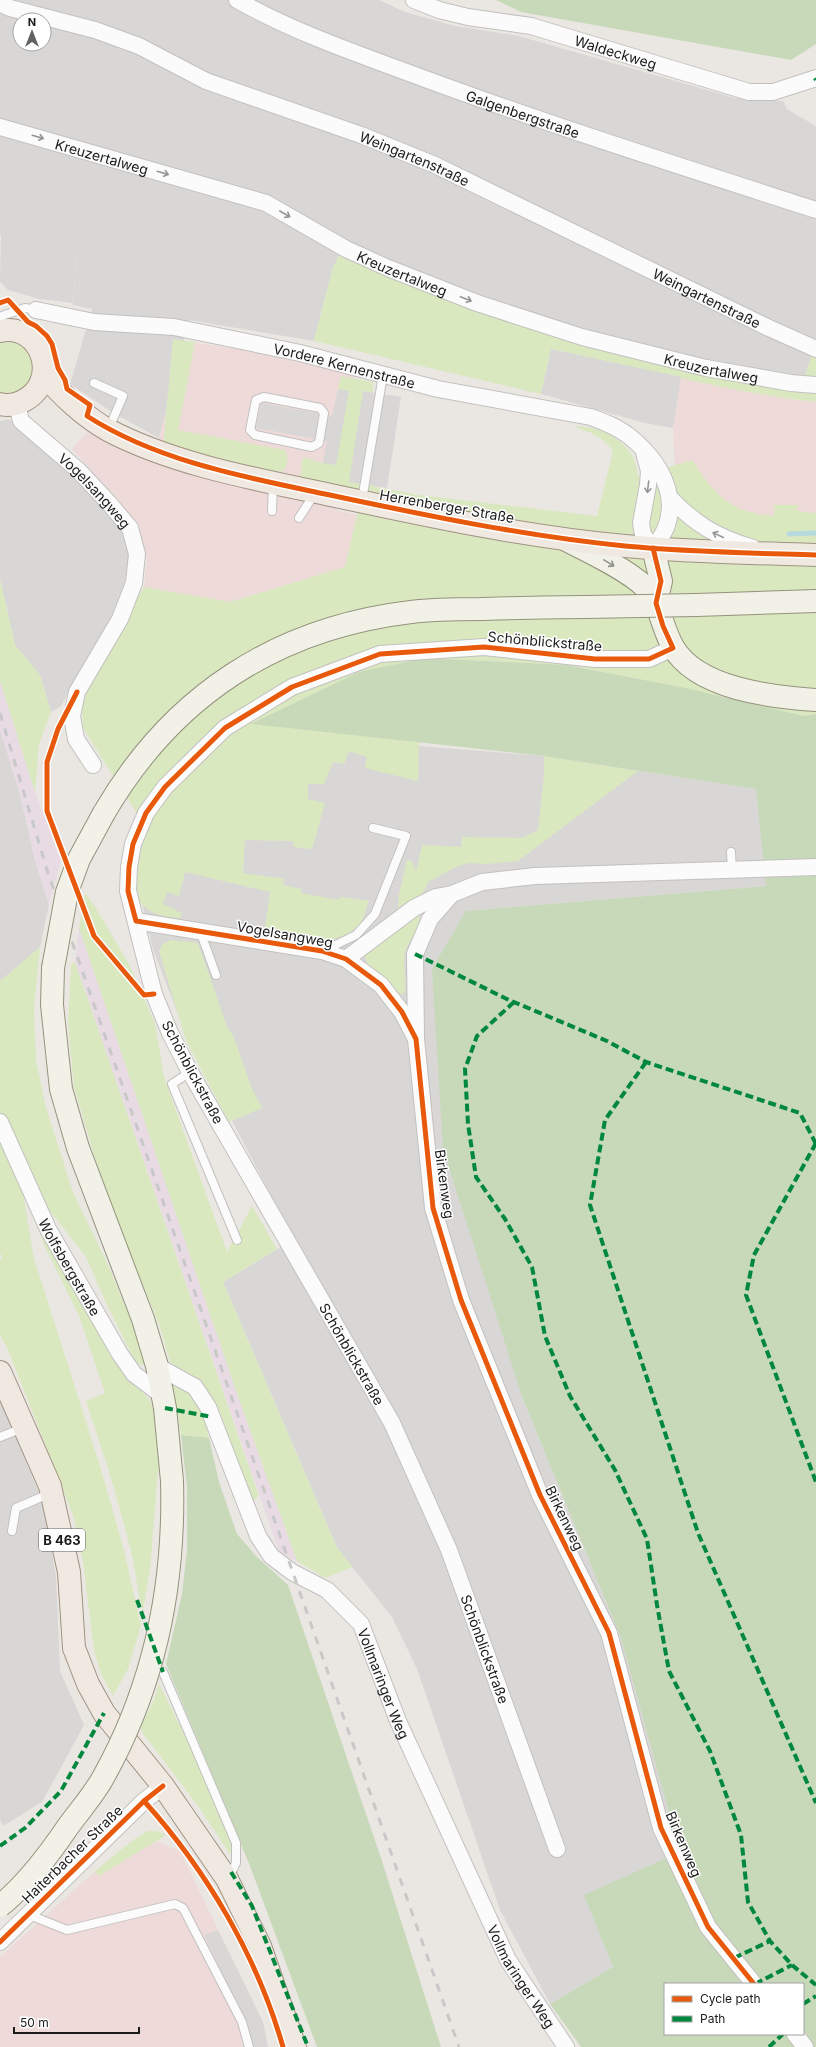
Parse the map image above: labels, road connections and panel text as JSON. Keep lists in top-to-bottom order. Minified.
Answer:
{"streets":{"main road":["Herrenberger Straße","B 463"],"street":["Waldeckweg","Galgenbergstraße","Kreuzertalweg","Weingartenstraße","Vordere Kernenstraße","Vogelsangweg","Schönblickstraße","Birkenweg","Wolfsbergstraße","Vollmaringer Weg","Haiterbacher Straße"]},"crossings":[["Vordere Kernenstraße","Herrenberger Straße"],["Vogelsangweg","Herrenberger Straße"],["Vogelsangweg","Schönblickstraße"],["Vogelsangweg","Birkenweg"],["B 463","Haiterbacher Straße"]],"one_way":["Kreuzertalweg"],"legend":["Cycle path","Path"],"scale_bar":"50 m","north":"top"}
